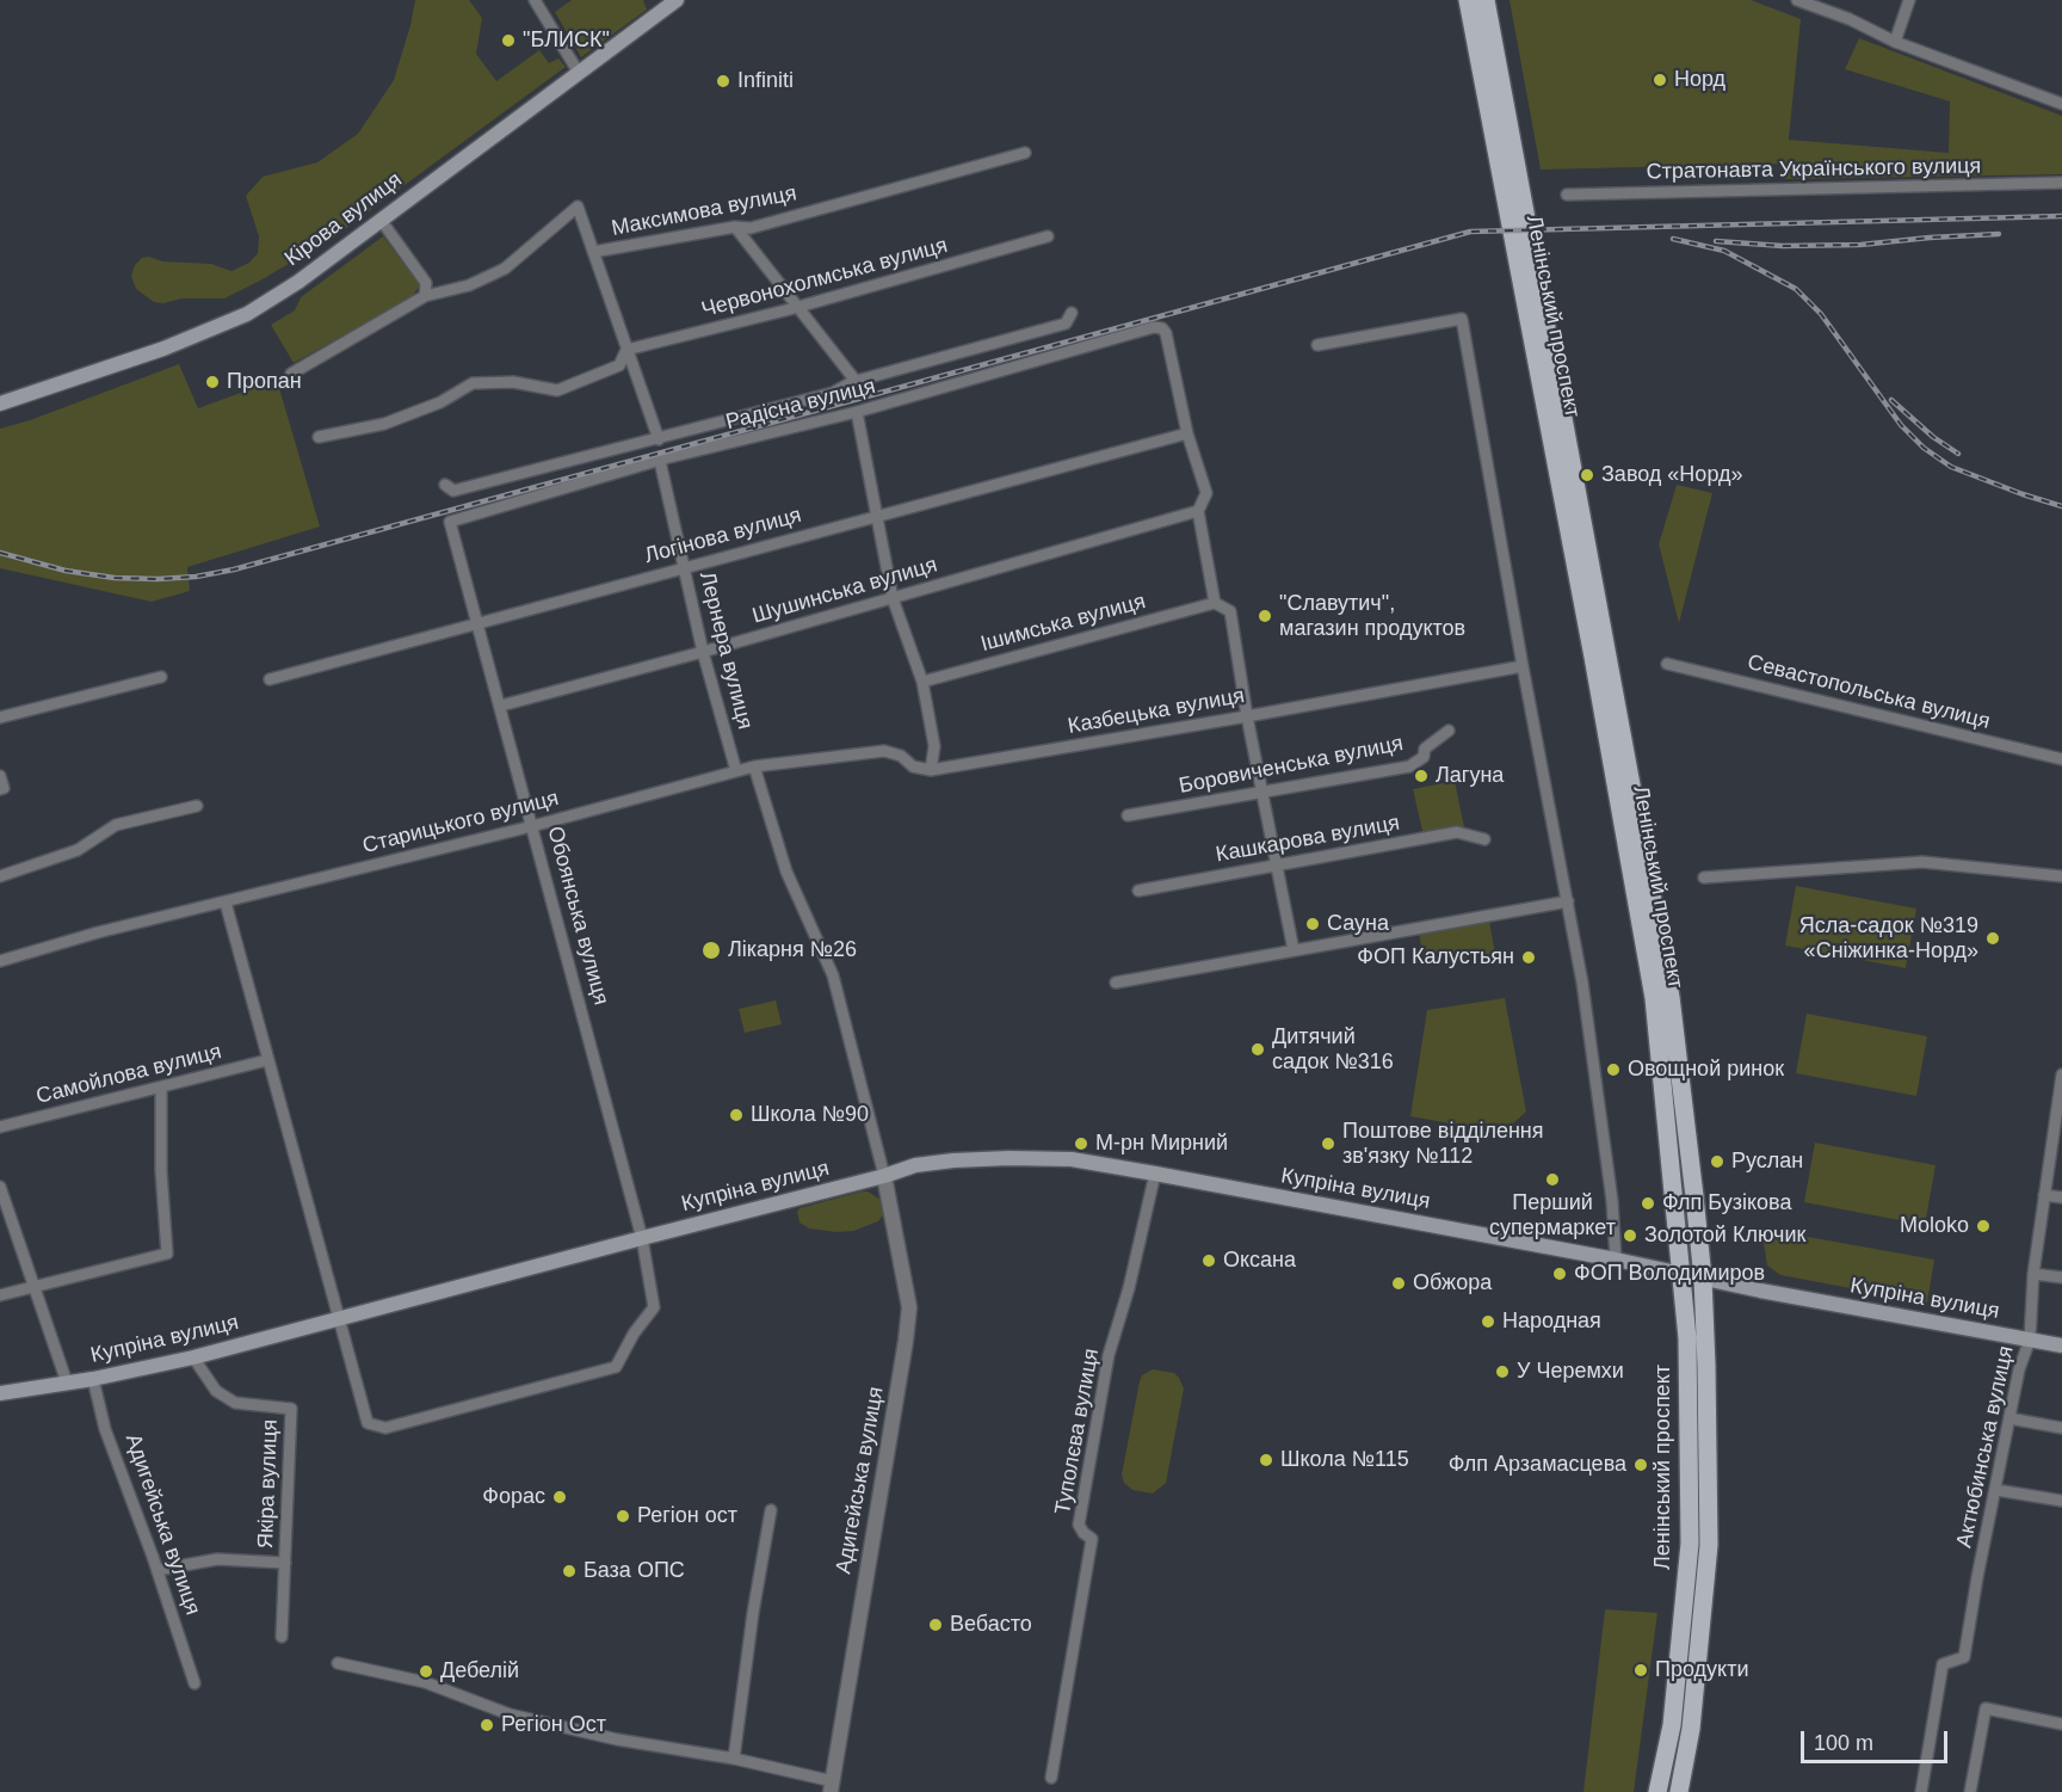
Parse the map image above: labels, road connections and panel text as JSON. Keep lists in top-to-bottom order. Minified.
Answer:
{"streets":{"main road":["Кірова вулиця","Ленінський проспект","Купріна вулиця"],"street":["Стратонавта Українського вулиця","Максимова вулиця","Червонохолмська вулиця","Радісна вулиця","Логінова вулиця","Шушинська вулиця","Ішимська вулиця","Лернера вулиця","Севастопольська вулиця","Казбецька вулиця","Боровиченська вулиця","Старицького вулиця","Кашкарова вулиця","Обоянська вулиця","Самойлова вулиця","Туполєва вулиця","Актюбинська вулиця","Адигейська вулиця","Якіра вулиця"]},"crossings":[["Ленінський проспект","Купріна вулиця"],["Радісна вулиця","Логінова вулиця"],["Радісна вулиця","Лернера вулиця"],["Радісна вулиця","Обоянська вулиця"],["Логінова вулиця","Лернера вулиця"],["Логінова вулиця","Обоянська вулиця"],["Шушинська вулиця","Лернера вулиця"],["Шушинська вулиця","Обоянська вулиця"],["Лернера вулиця","Старицького вулиця"],["Казбецька вулиця","Старицького вулиця"],["Старицького вулиця","Обоянська вулиця"],["Обоянська вулиця","Купріна вулиця"],["Купріна вулиця","Туполєва вулиця"],["Купріна вулиця","Актюбинська вулиця"],["Купріна вулиця","Адигейська вулиця"],["Купріна вулиця","Якіра вулиця"]],"places":["\"БЛИСК\"","Норд","Infiniti","Пропан","Завод «Норд»","\"Славутич\", магазин продуктов","Лагуна","Сауна","Ясла-садок №319 «Сніжинка-Норд»","Лікарня №26","ФОП Калустьян","Дитячий садок №316","Овощной ринок","Школа №90","М-рн Мирний","Поштове відділення зв'язку №112","Руслан","Перший супермаркет","Флп Бузікова","Moloko","Золотой Ключик","Оксана","ФОП Володимиров","Обжора","Народная","У Черемхи","Школа №115","Флп Арзамасцева","Форас","Регіон ост","База ОПС","Вебасто","Продукти","Дебелій","Регіон Ост"],"scale_bar":"100 m"}
